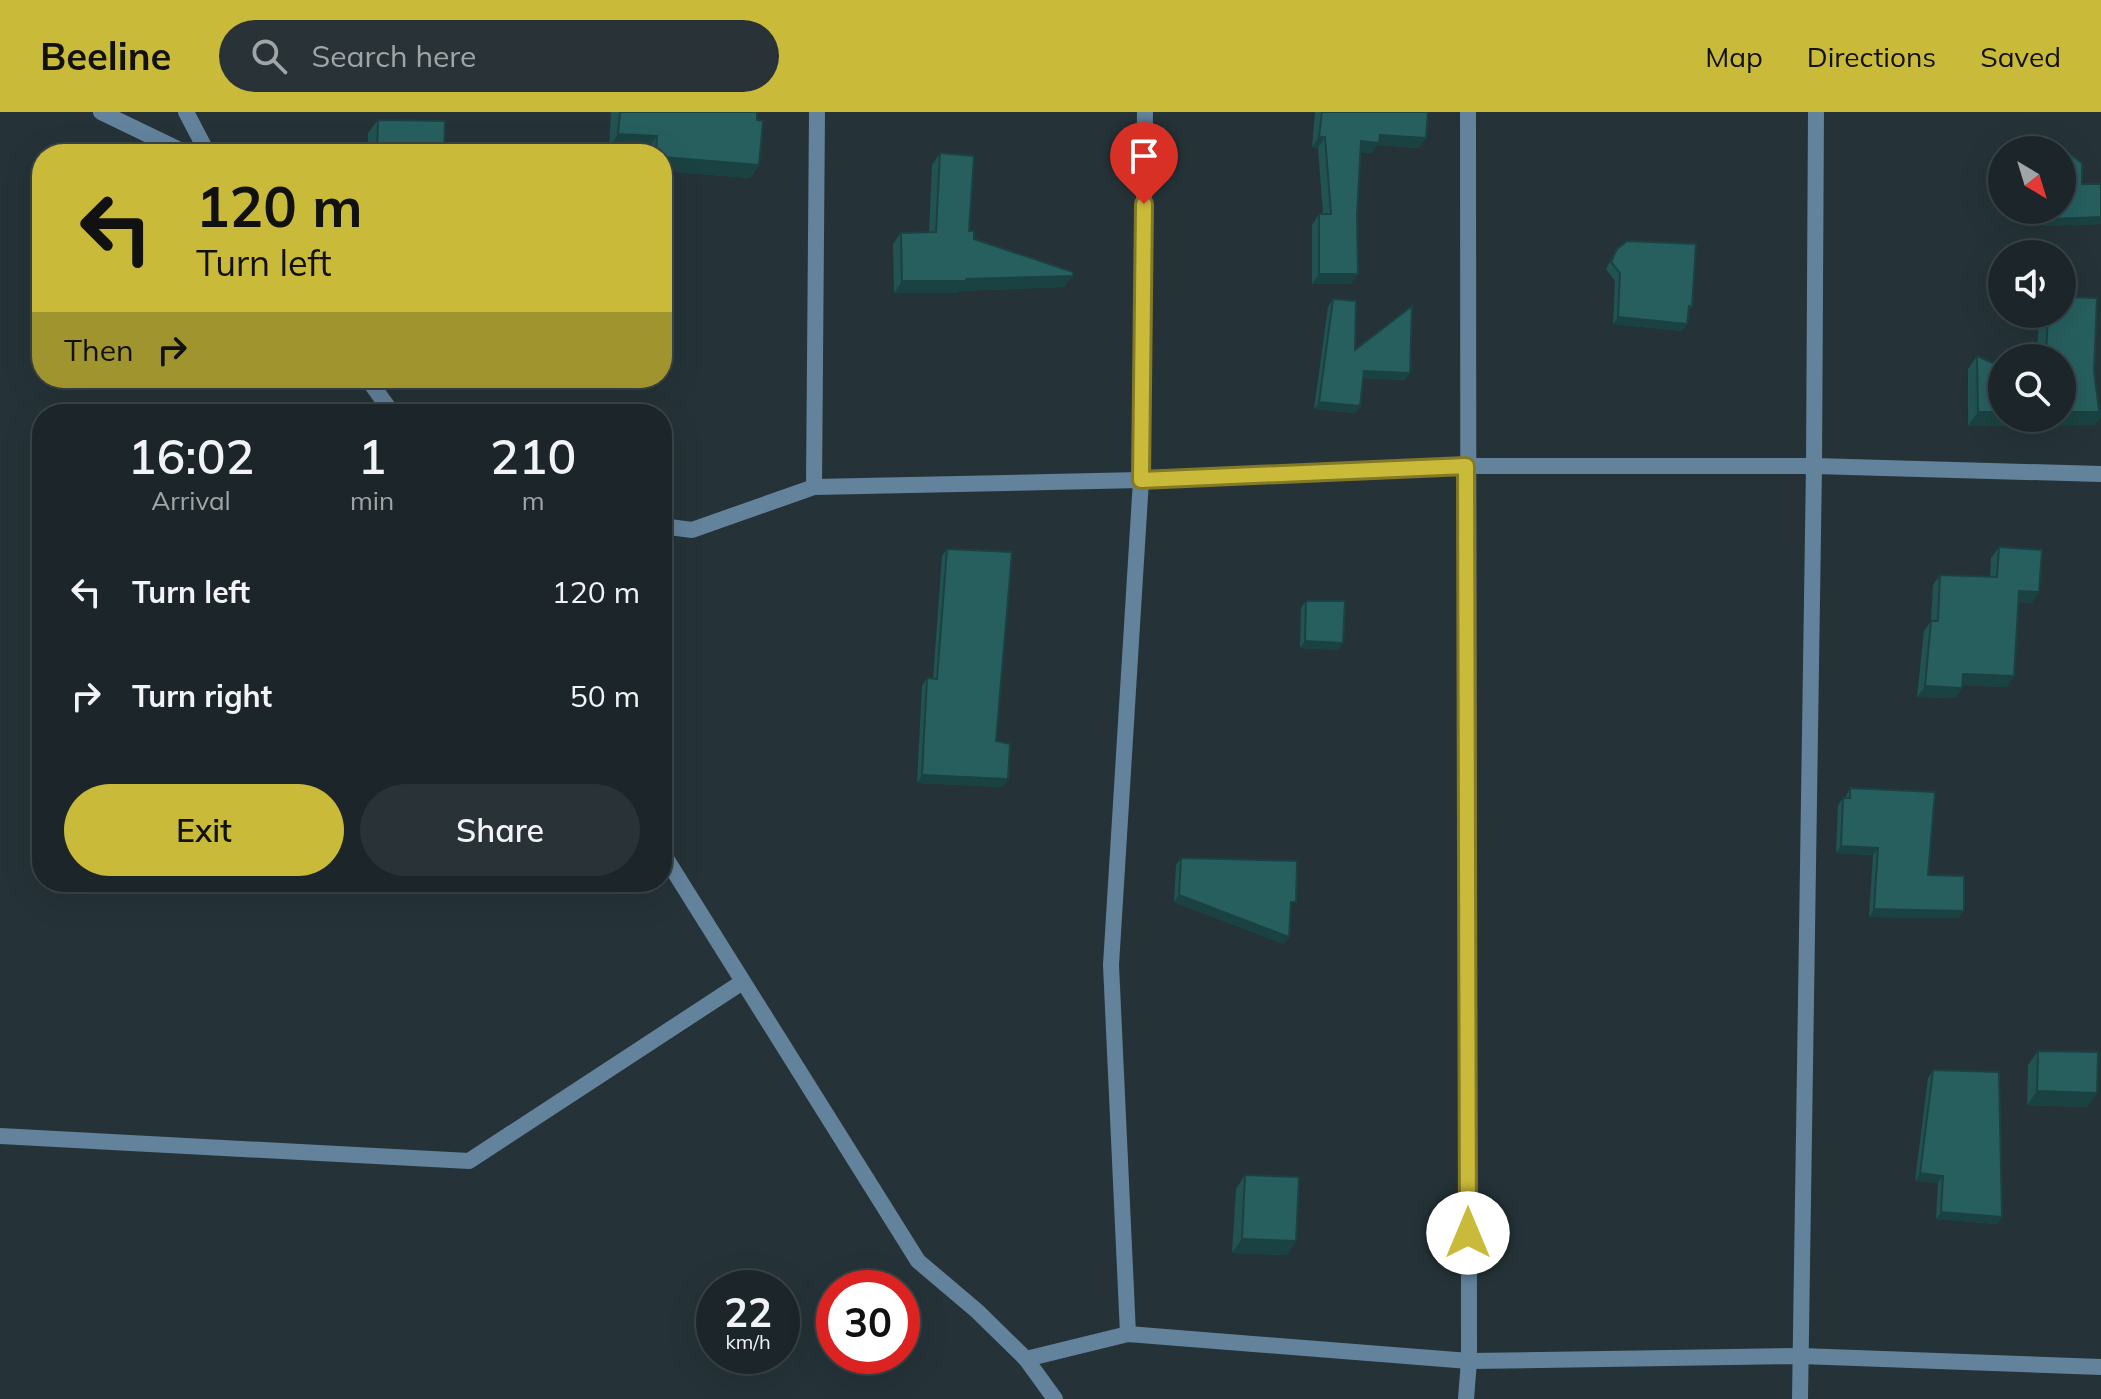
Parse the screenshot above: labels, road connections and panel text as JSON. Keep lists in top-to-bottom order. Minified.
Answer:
{"north":"bottom right","page":{"header":"Beeline","search":"Search here","nav":["Map","Directions","Saved"],"turn":["120 m","Turn left"],"then":"Then","eta":["16:02","Arrival","1","min","210","m"],"list":[{"name":"Turn left","value":"120 m"},{"name":"Turn right","value":"50 m"}],"buttons":["Exit","Share"],"speed":"22 km/h","limit":"30"}}
